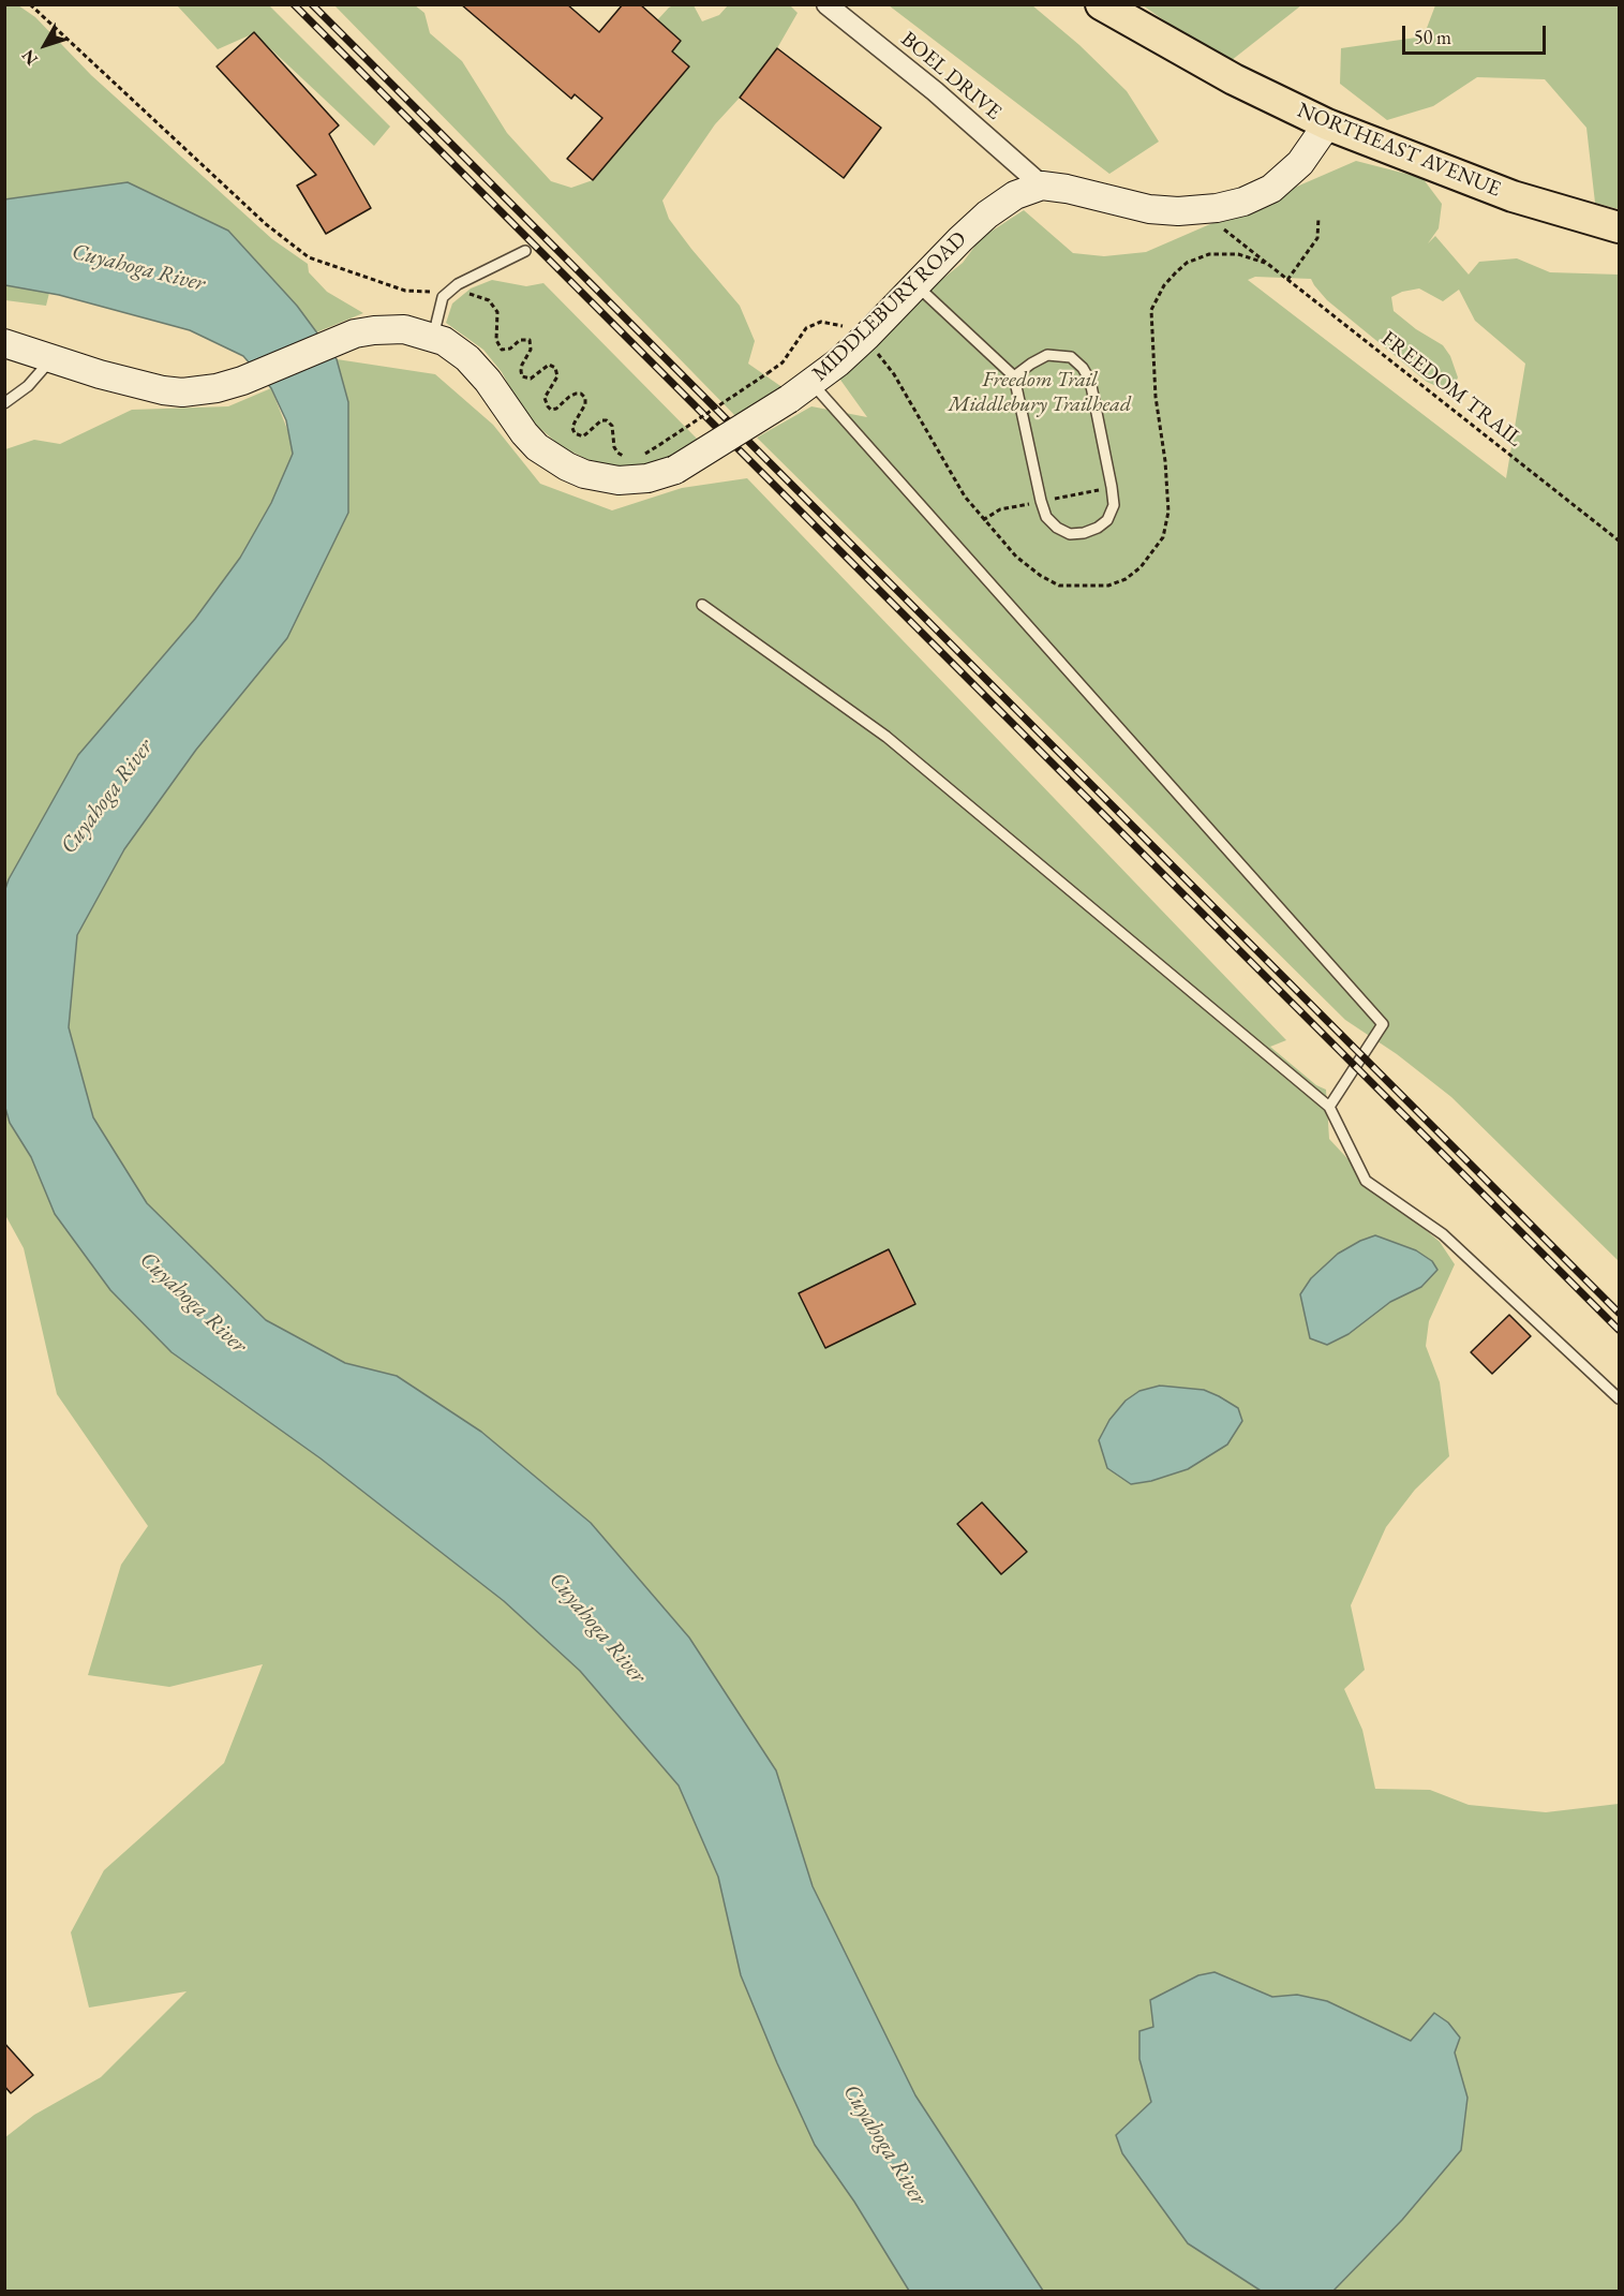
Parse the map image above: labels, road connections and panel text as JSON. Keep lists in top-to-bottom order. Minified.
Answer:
{"streets":{"main road":["NORTHEAST AVENUE"],"street":["BOEL DRIVE","MIDDLEBURY ROAD"],"path":["FREEDOM TRAIL"]},"crossings":[["BOEL DRIVE","MIDDLEBURY ROAD"],["NORTHEAST AVENUE","MIDDLEBURY ROAD"],["MIDDLEBURY ROAD","FREEDOM TRAIL"]],"water":["Cuyahoga River"],"parks":["Freedom Trail Middlebury Trailhead"],"scale_bar":"50 m","north":"bottom left"}
